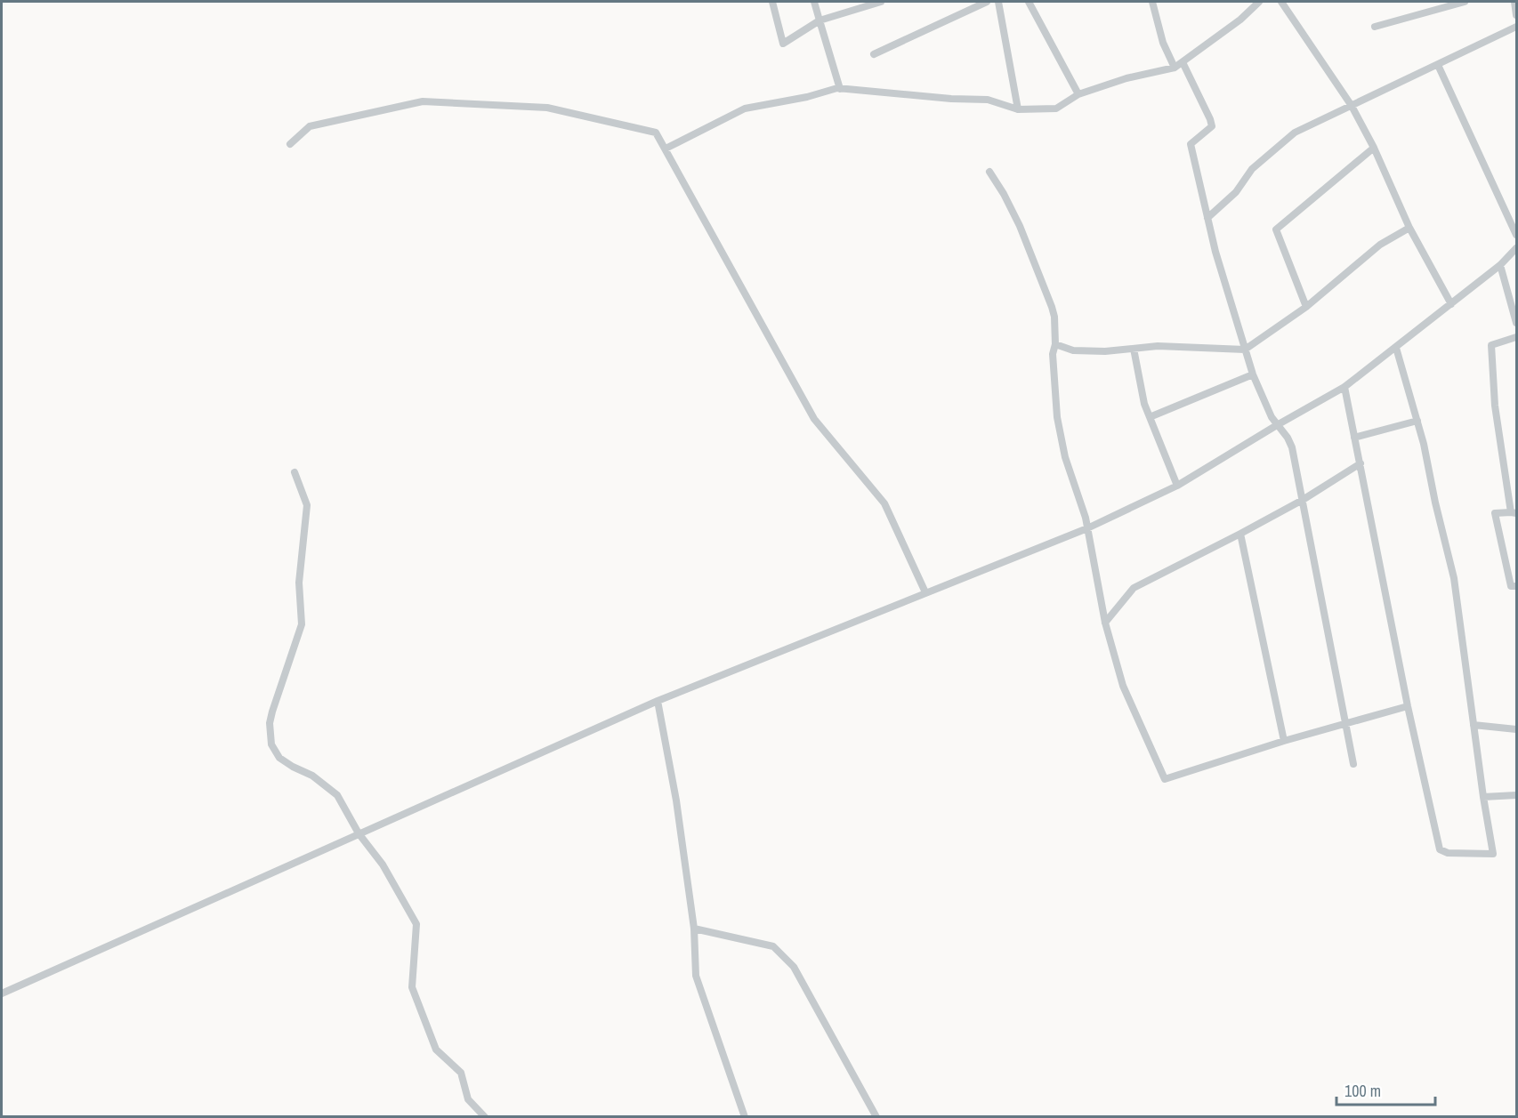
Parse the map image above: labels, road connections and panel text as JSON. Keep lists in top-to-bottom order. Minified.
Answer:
{"scale_bar":"100 m"}
